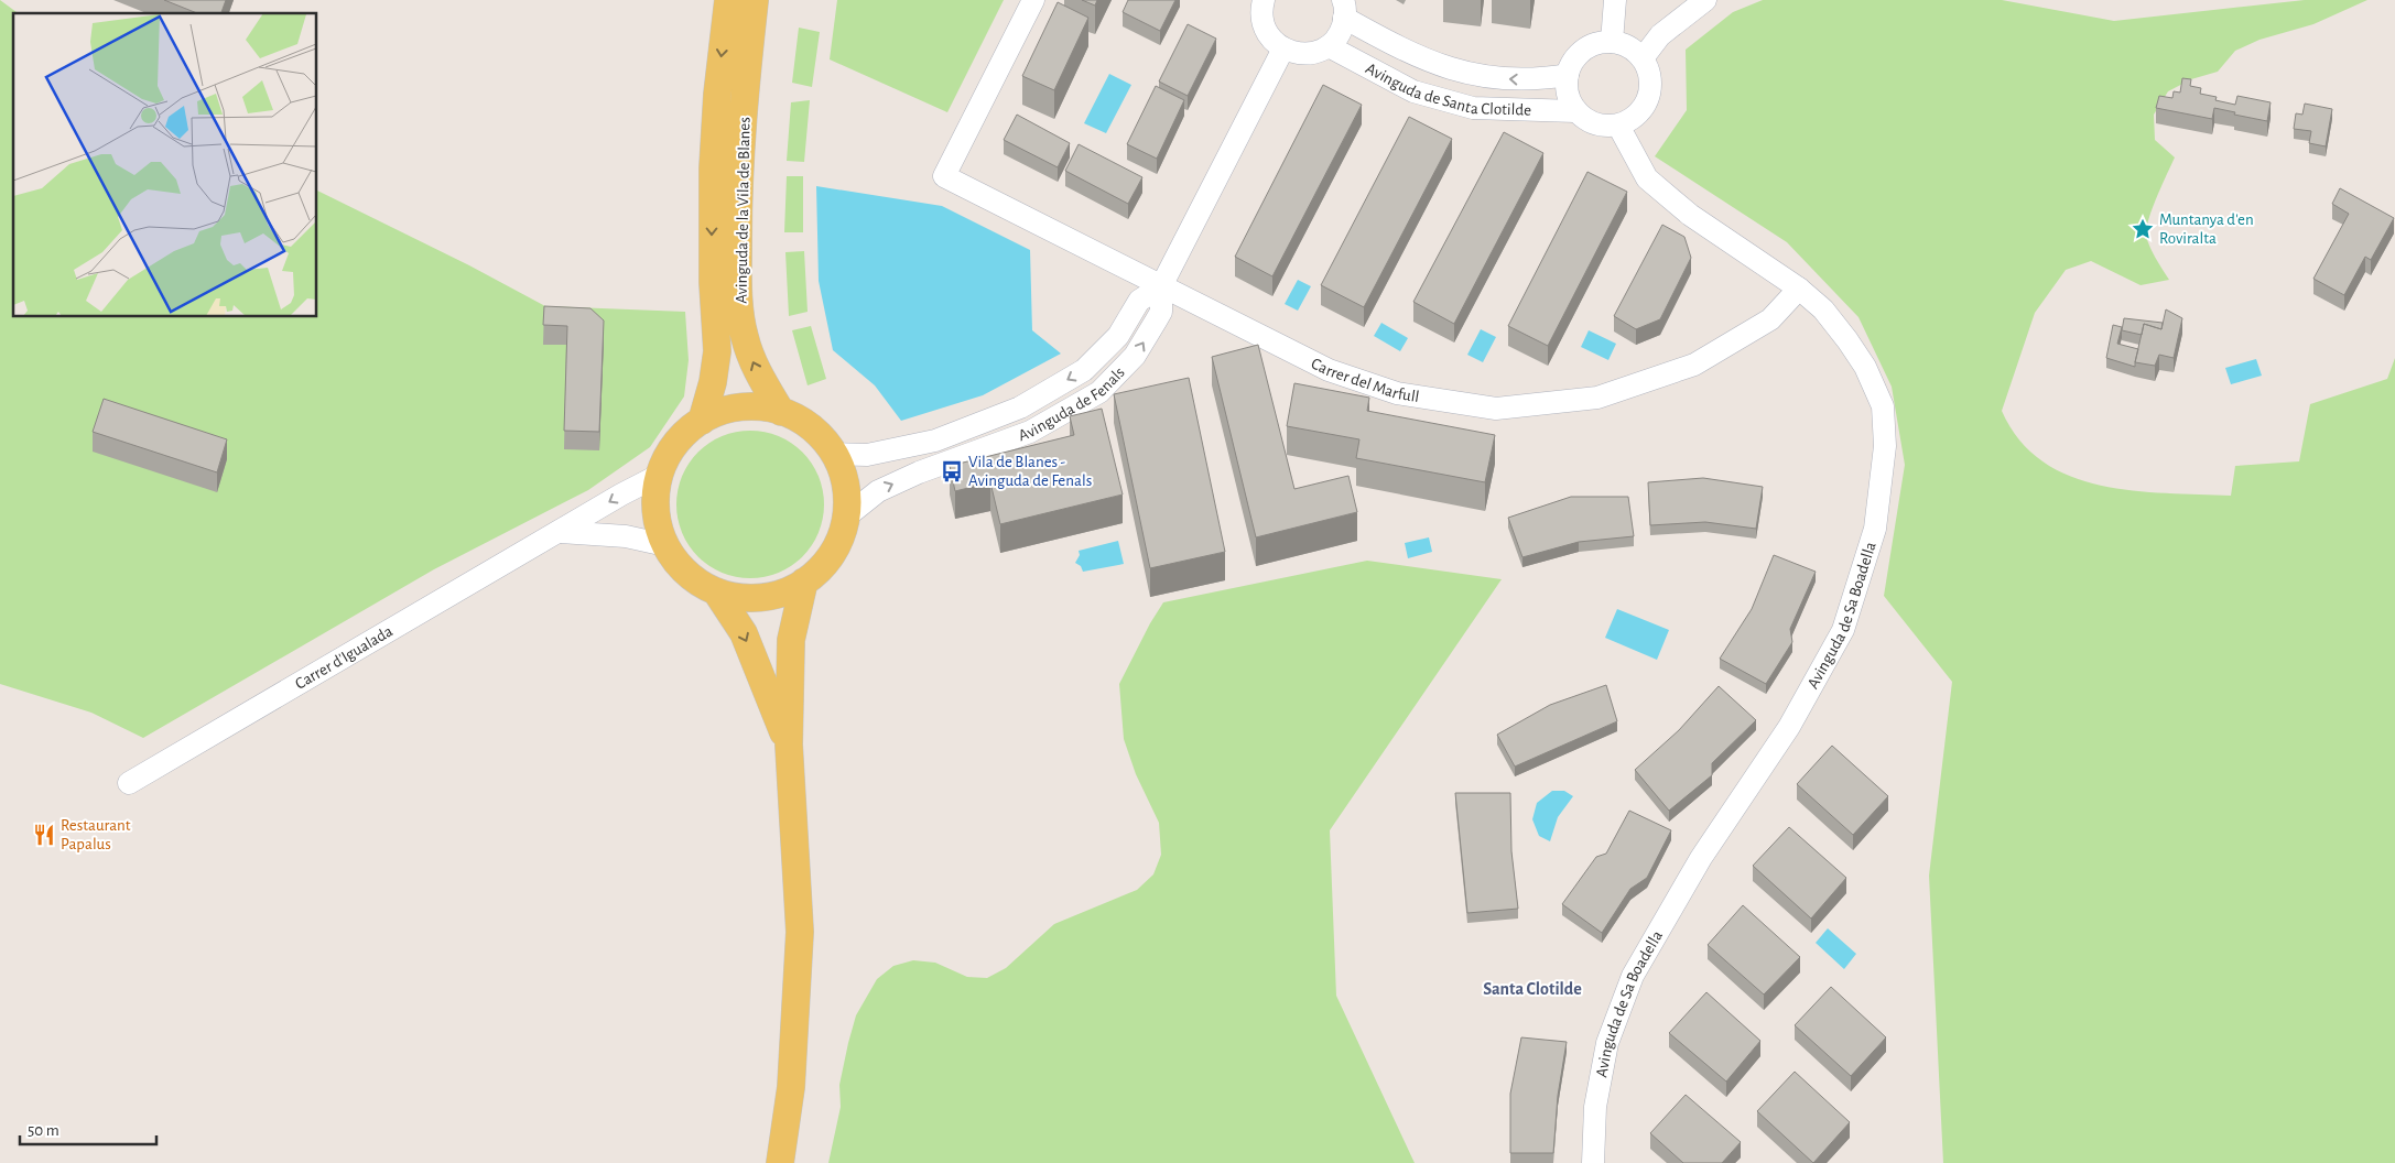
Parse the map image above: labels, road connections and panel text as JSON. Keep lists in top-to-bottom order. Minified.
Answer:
{"streets":{"main road":["Avinguda de la Vila de Blanes"],"street":["Avinguda de Santa Clotilde","Carrer del Marfull","Avinguda de Fenals","Avinguda de Sa Boadella","Carrer d'Igualada"]},"crossings":[["Avinguda de Santa Clotilde","Avinguda de Sa Boadella"],["Avinguda de la Vila de Blanes","Avinguda de Fenals"],["Avinguda de la Vila de Blanes","Carrer d'Igualada"],["Carrer del Marfull","Avinguda de Fenals"],["Carrer del Marfull","Avinguda de Sa Boadella"],["Avinguda de Fenals","Carrer d'Igualada"]],"districts":["Santa Clotilde"],"places":{"place":["Muntanya d'en Roviralta"],"bus stop":["Vila de Blanes - Avinguda de Fenals"],"restaurant":["Restaurant Papalus"]},"scale_bar":"50 m"}
